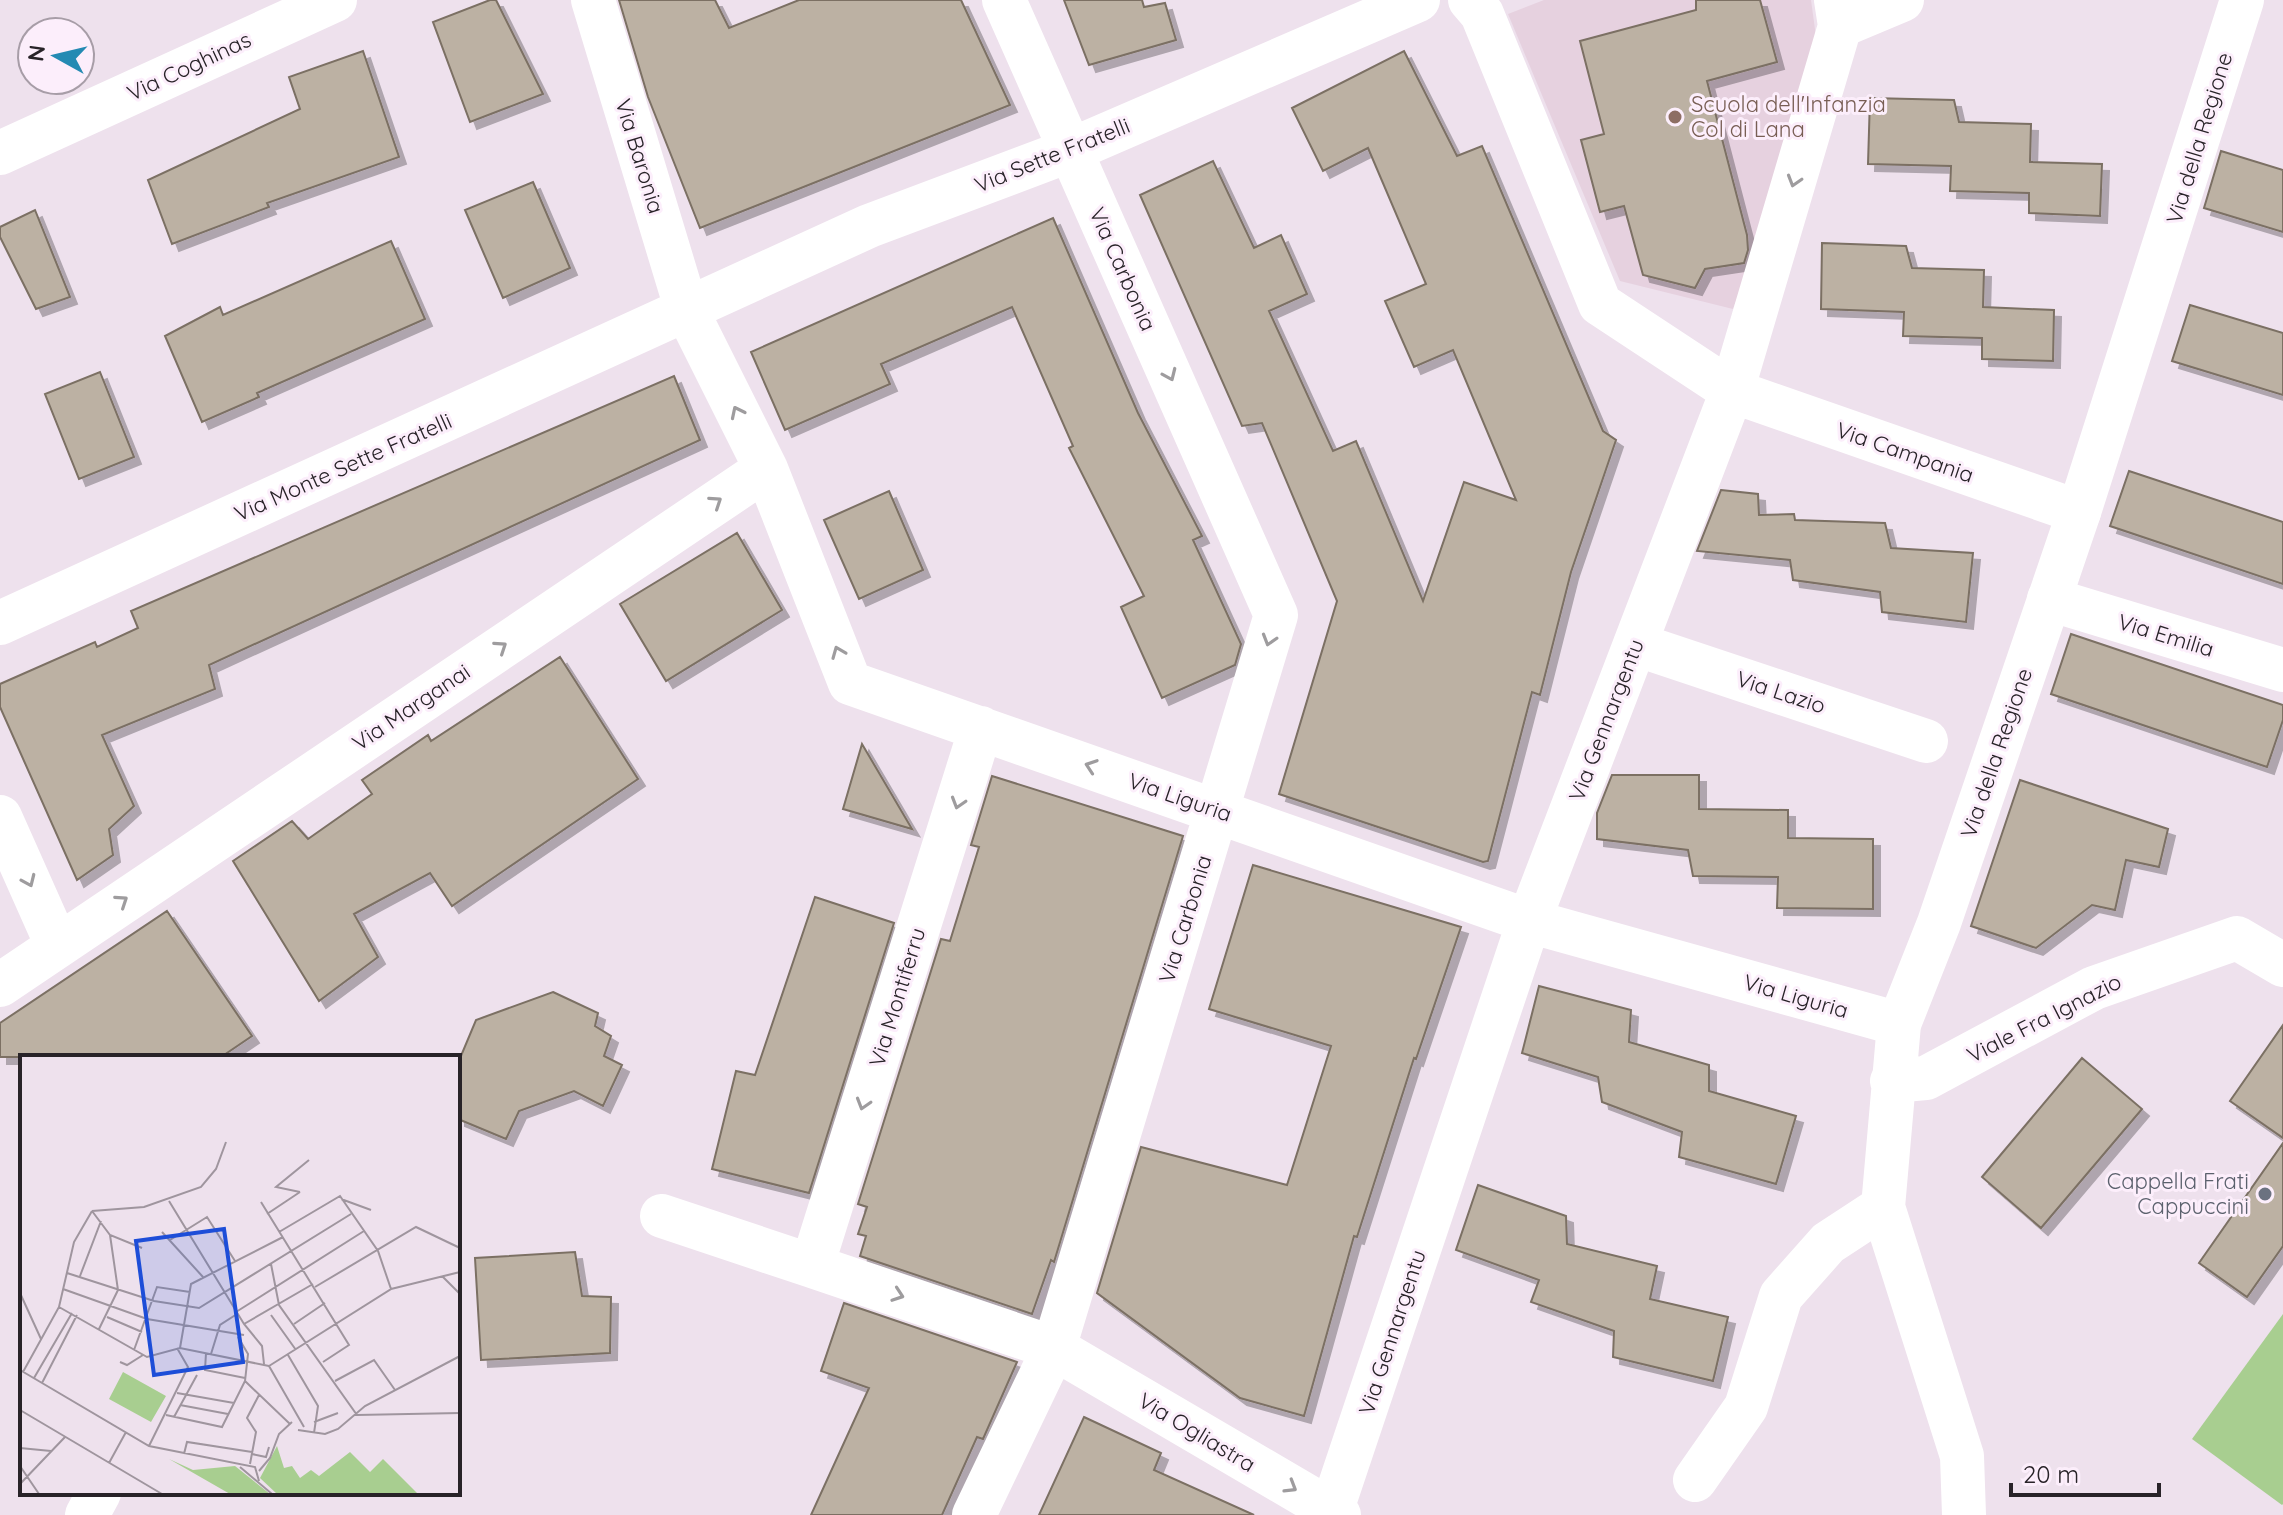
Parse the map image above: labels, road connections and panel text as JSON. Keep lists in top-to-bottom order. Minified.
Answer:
{"streets":{"street":["Via Coghinas","Via della Regione","Via Sette Fratelli","Via Baronia","Via Carbonia","Via Campania","Via Monte Sette Fratelli","Via Emilia","Via Lazio","Via Marganai","Via Gennargentu","Via Liguria","Via Montiferru","Viale Fra Ignazio","Via Ogliastra"]},"crossings":[["Via della Regione","Via Campania"],["Via della Regione","Via Emilia"],["Via della Regione","Via Liguria"],["Via della Regione","Viale Fra Ignazio"],["Via Sette Fratelli","Via Baronia"],["Via Sette Fratelli","Via Carbonia"],["Via Sette Fratelli","Via Monte Sette Fratelli"],["Via Sette Fratelli","Via Liguria"],["Via Baronia","Via Monte Sette Fratelli"],["Via Baronia","Via Liguria"],["Via Carbonia","Via Liguria"],["Via Carbonia","Via Ogliastra"],["Via Campania","Via Gennargentu"],["Via Monte Sette Fratelli","Via Liguria"],["Via Lazio","Via Gennargentu"],["Via Marganai","Via Liguria"],["Via Gennargentu","Via Liguria"],["Via Gennargentu","Via Ogliastra"],["Via Liguria","Via Montiferru"]],"one_way":["Via Carbonia","Via Marganai","Via Liguria","Via Montiferru","Via Ogliastra"],"places":["Scuola dell'Infanzia Col di Lana","Cappella Frati Cappuccini"],"scale_bar":"20 m","north":"left"}
